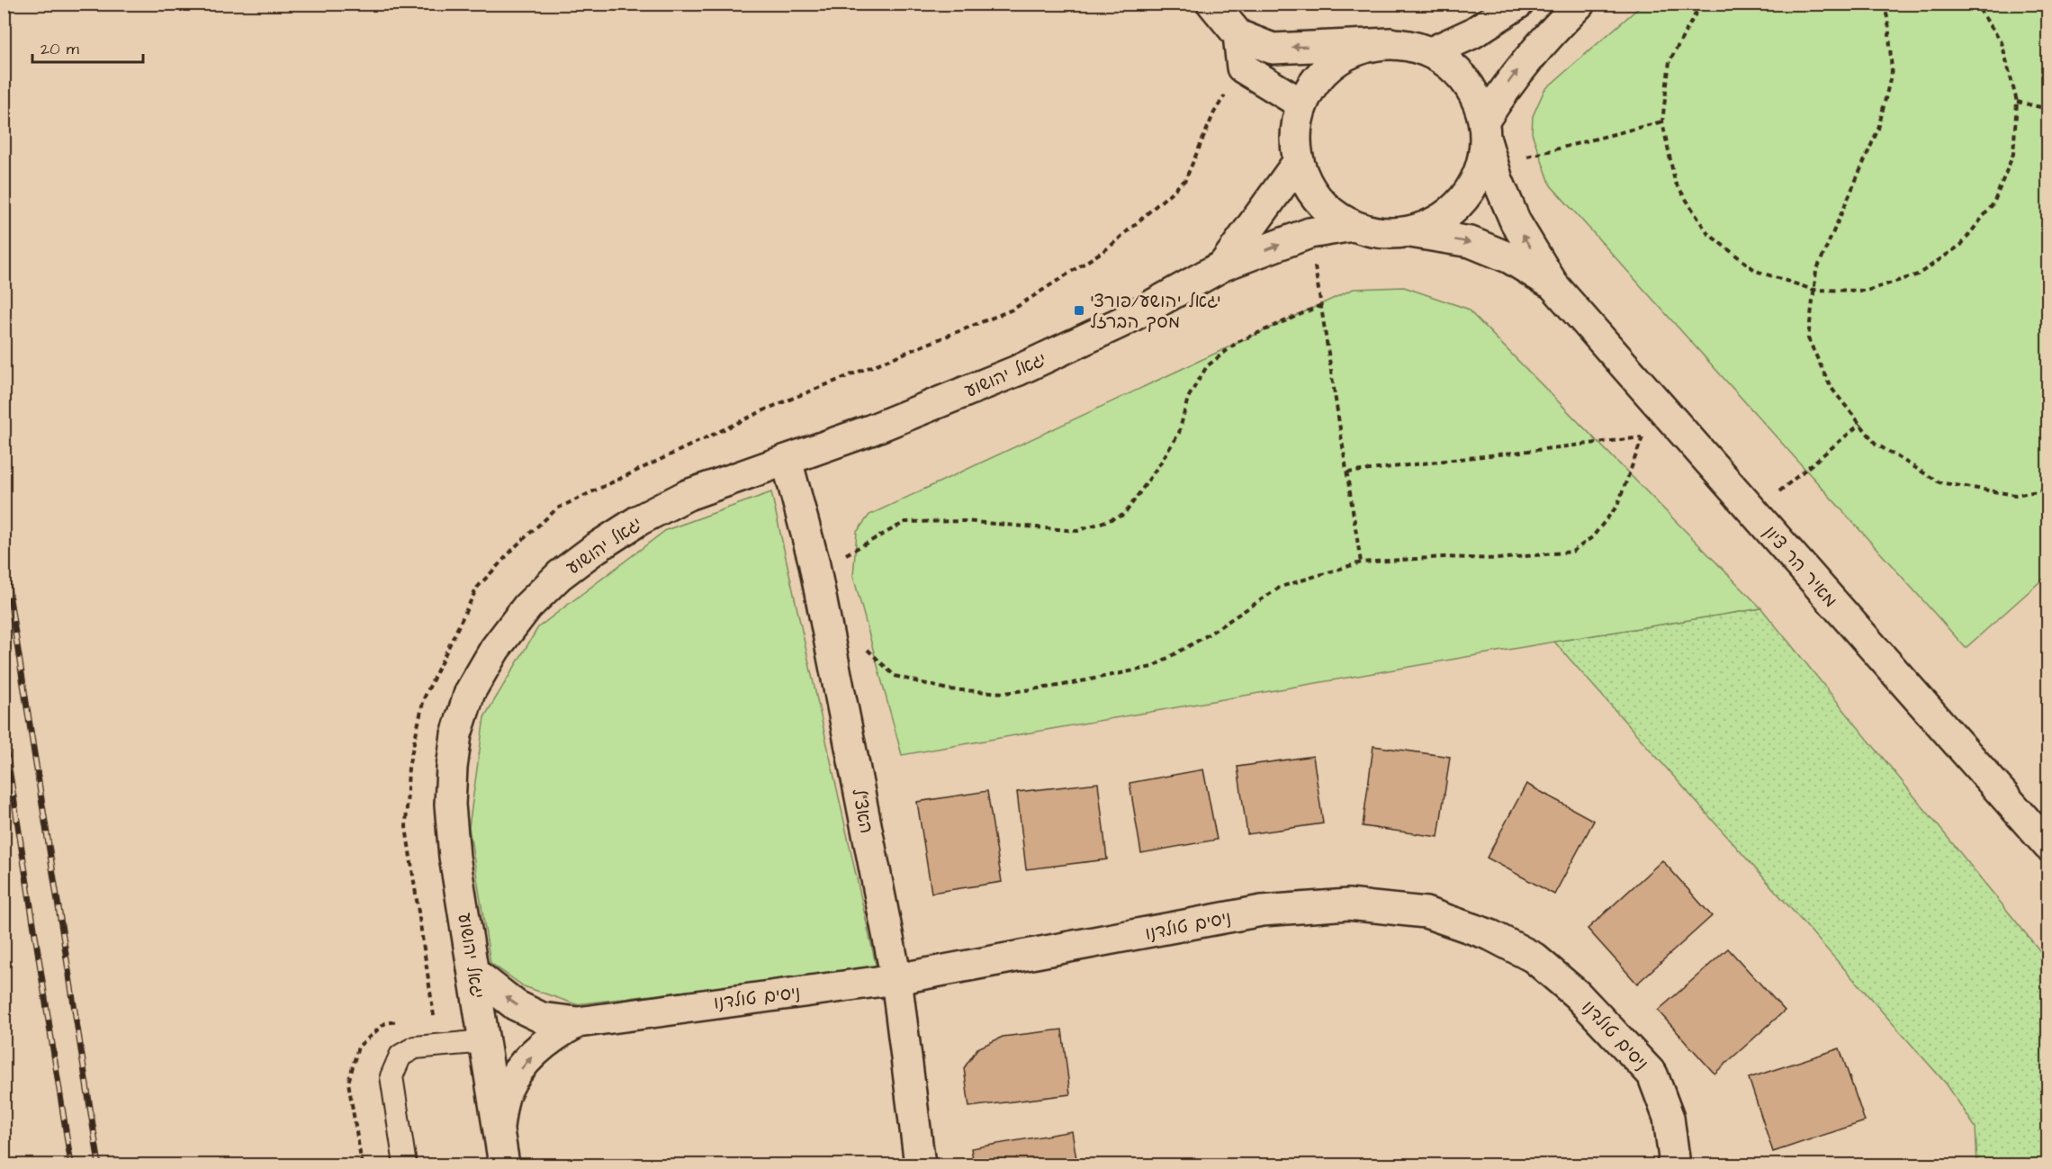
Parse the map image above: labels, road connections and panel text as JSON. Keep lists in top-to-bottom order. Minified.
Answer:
{"streets":{"street":["יגאל יהושוע","מאיר הר ציון","האצ\"ל","ניסים טולדנו"]},"crossings":[["יגאל יהושוע","מאיר הר ציון"],["יגאל יהושוע","האצ\"ל"],["יגאל יהושוע","ניסים טולדנו"],["האצ\"ל","ניסים טולדנו"]],"places":{"transit":["יגאל יהושע/פורצי מסך הברזל"]},"scale_bar":"20 m"}
